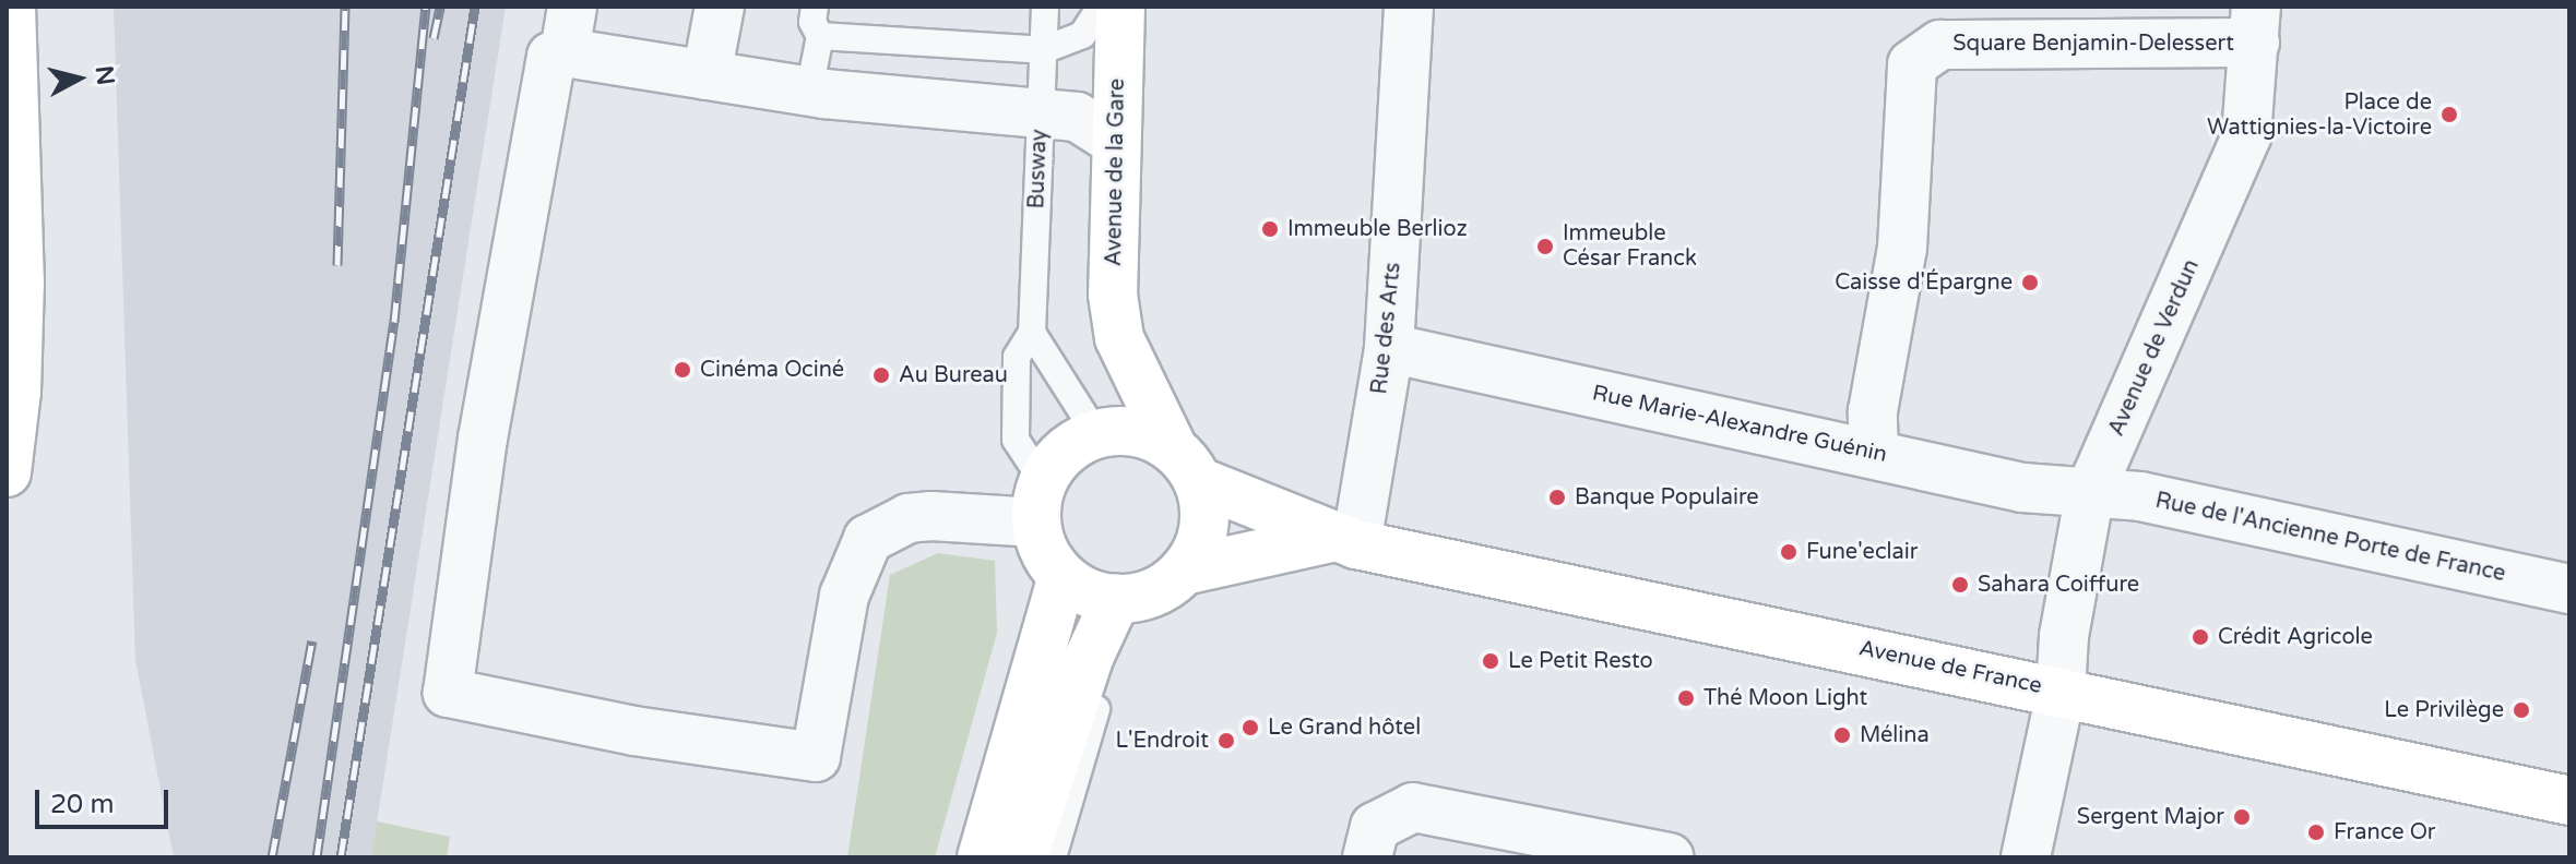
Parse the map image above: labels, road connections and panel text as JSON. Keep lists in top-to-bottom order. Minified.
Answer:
{"streets":{"main road":["Avenue de la Gare","Avenue de France"],"street":["Square Benjamin-Delessert","Rue des Arts","Avenue de Verdun","Rue Marie-Alexandre Guénin","Rue de l'Ancienne Porte de France"],"lane":["Busway"]},"crossings":[["Square Benjamin-Delessert","Avenue de Verdun"],["Square Benjamin-Delessert","Rue Marie-Alexandre Guénin"],["Busway","Avenue de la Gare"],["Rue des Arts","Rue Marie-Alexandre Guénin"],["Rue des Arts","Avenue de France"],["Avenue de Verdun","Rue Marie-Alexandre Guénin"],["Avenue de Verdun","Rue de l'Ancienne Porte de France"],["Avenue de Verdun","Avenue de France"],["Rue Marie-Alexandre Guénin","Rue de l'Ancienne Porte de France"]],"places":["Place de Wattignies-la-Victoire","Immeuble Berlioz","Immeuble César Franck","Caisse d'Épargne","Cinéma Ociné","Au Bureau","Banque Populaire","Fune'eclair","Sahara Coiffure","Crédit Agricole","Le Petit Resto","Thé Moon Light","Le Privilège","Le Grand hôtel","Mélina","L'Endroit","Sergent Major","France Or"],"scale_bar":"20 m","north":"right"}
